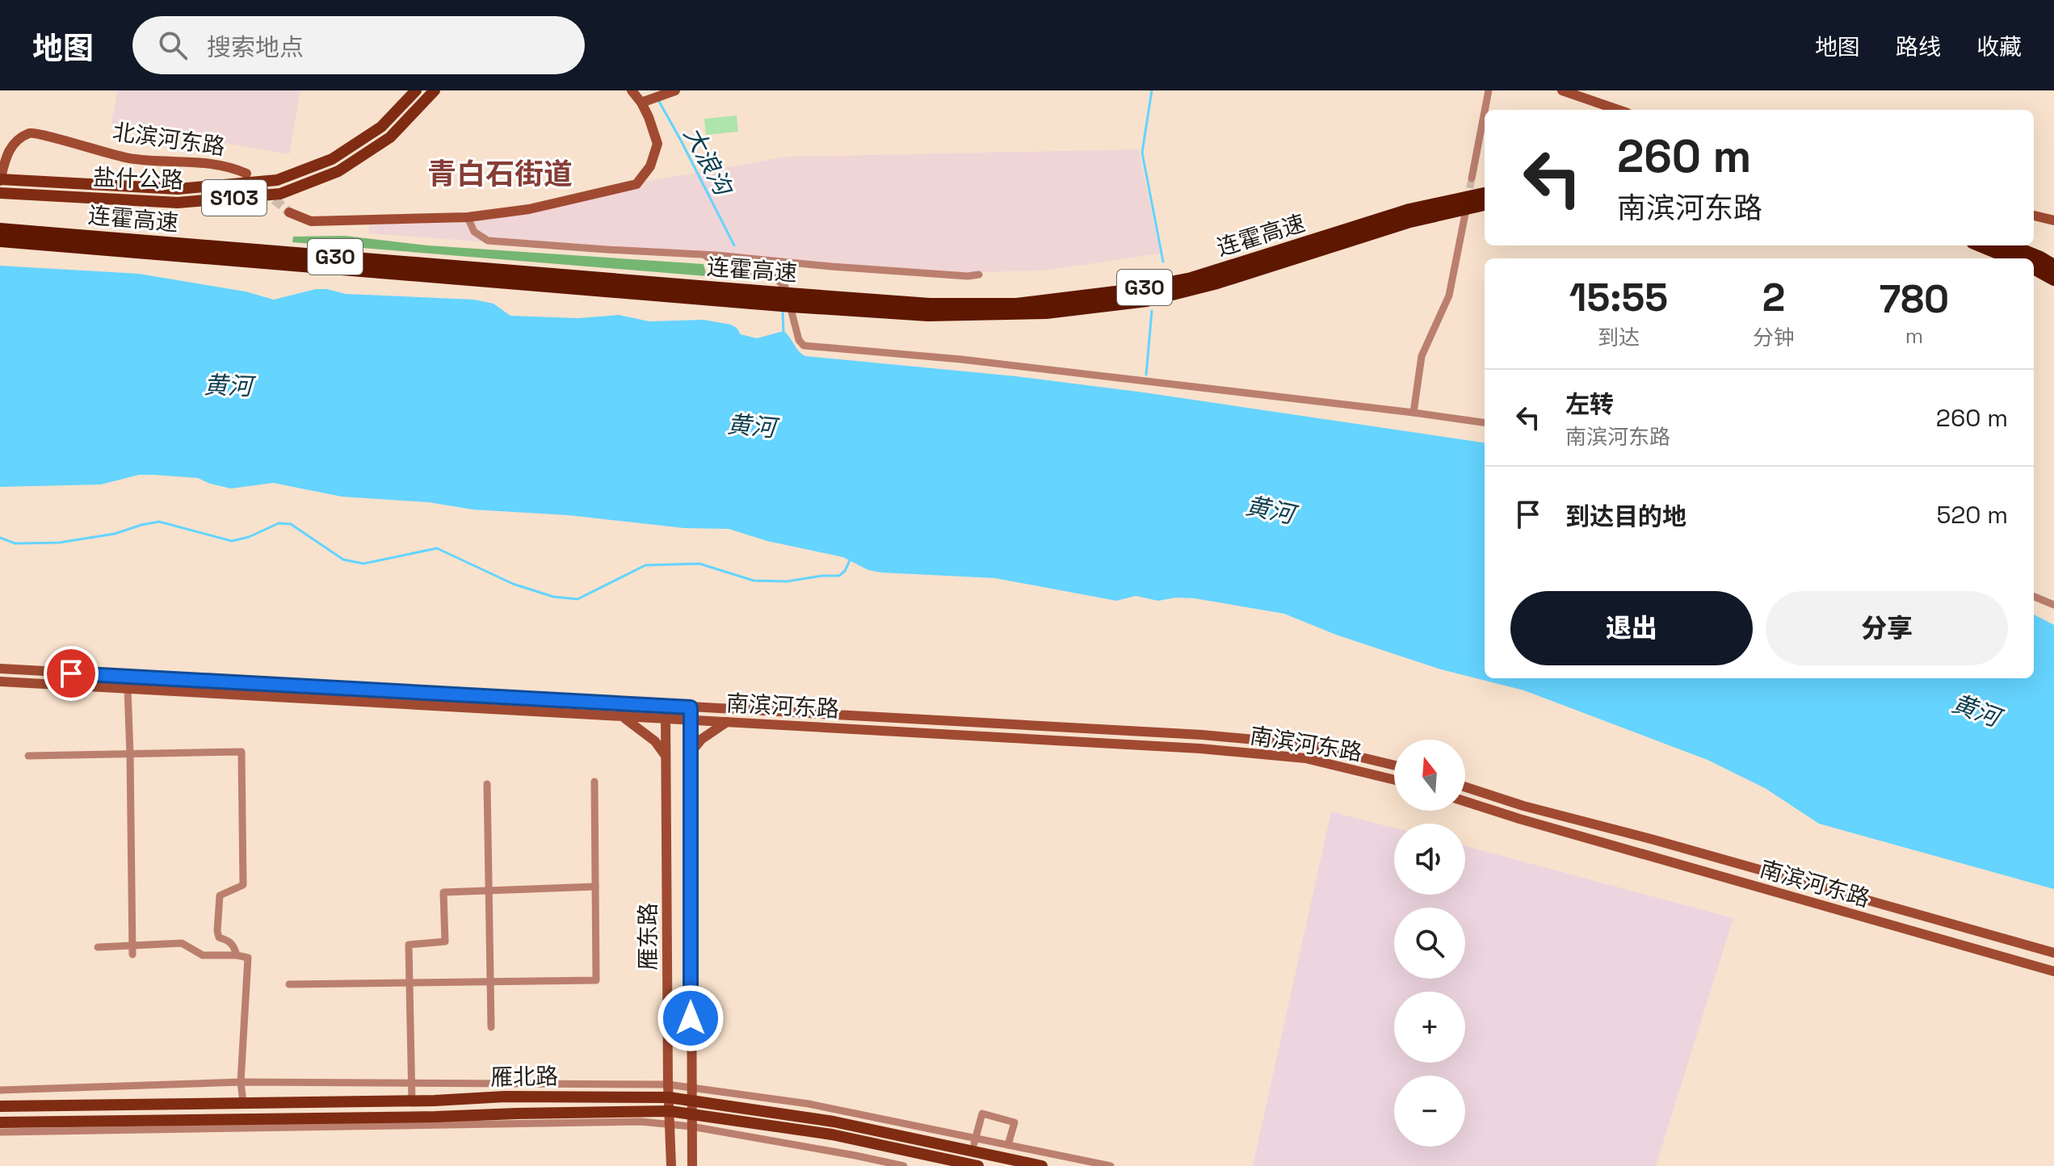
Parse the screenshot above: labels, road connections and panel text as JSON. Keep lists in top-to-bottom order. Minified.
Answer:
{"streets":{"highway":["连霍高速","G30"],"main road":["北滨河东路","盐什公路","S103","南滨河东路","雁东路","雁北路"]},"crossings":[["北滨河东路","盐什公路"],["南滨河东路","雁东路"],["雁东路","雁北路"]],"districts":["青白石街道"],"water":["大浪沟","黄河"],"north":"top","page":{"header":"地图","search":"搜索地点","nav":["地图","路线","收藏"],"turn":["260 m","南滨河东路"],"eta":["15:55","到达","2","分钟","780","m"],"list":[{"name":"左转","note":"南滨河东路","value":"260 m"},{"name":"到达目的地","value":"520 m"}],"buttons":["退出","分享"],"map_buttons":["+","−"]}}
